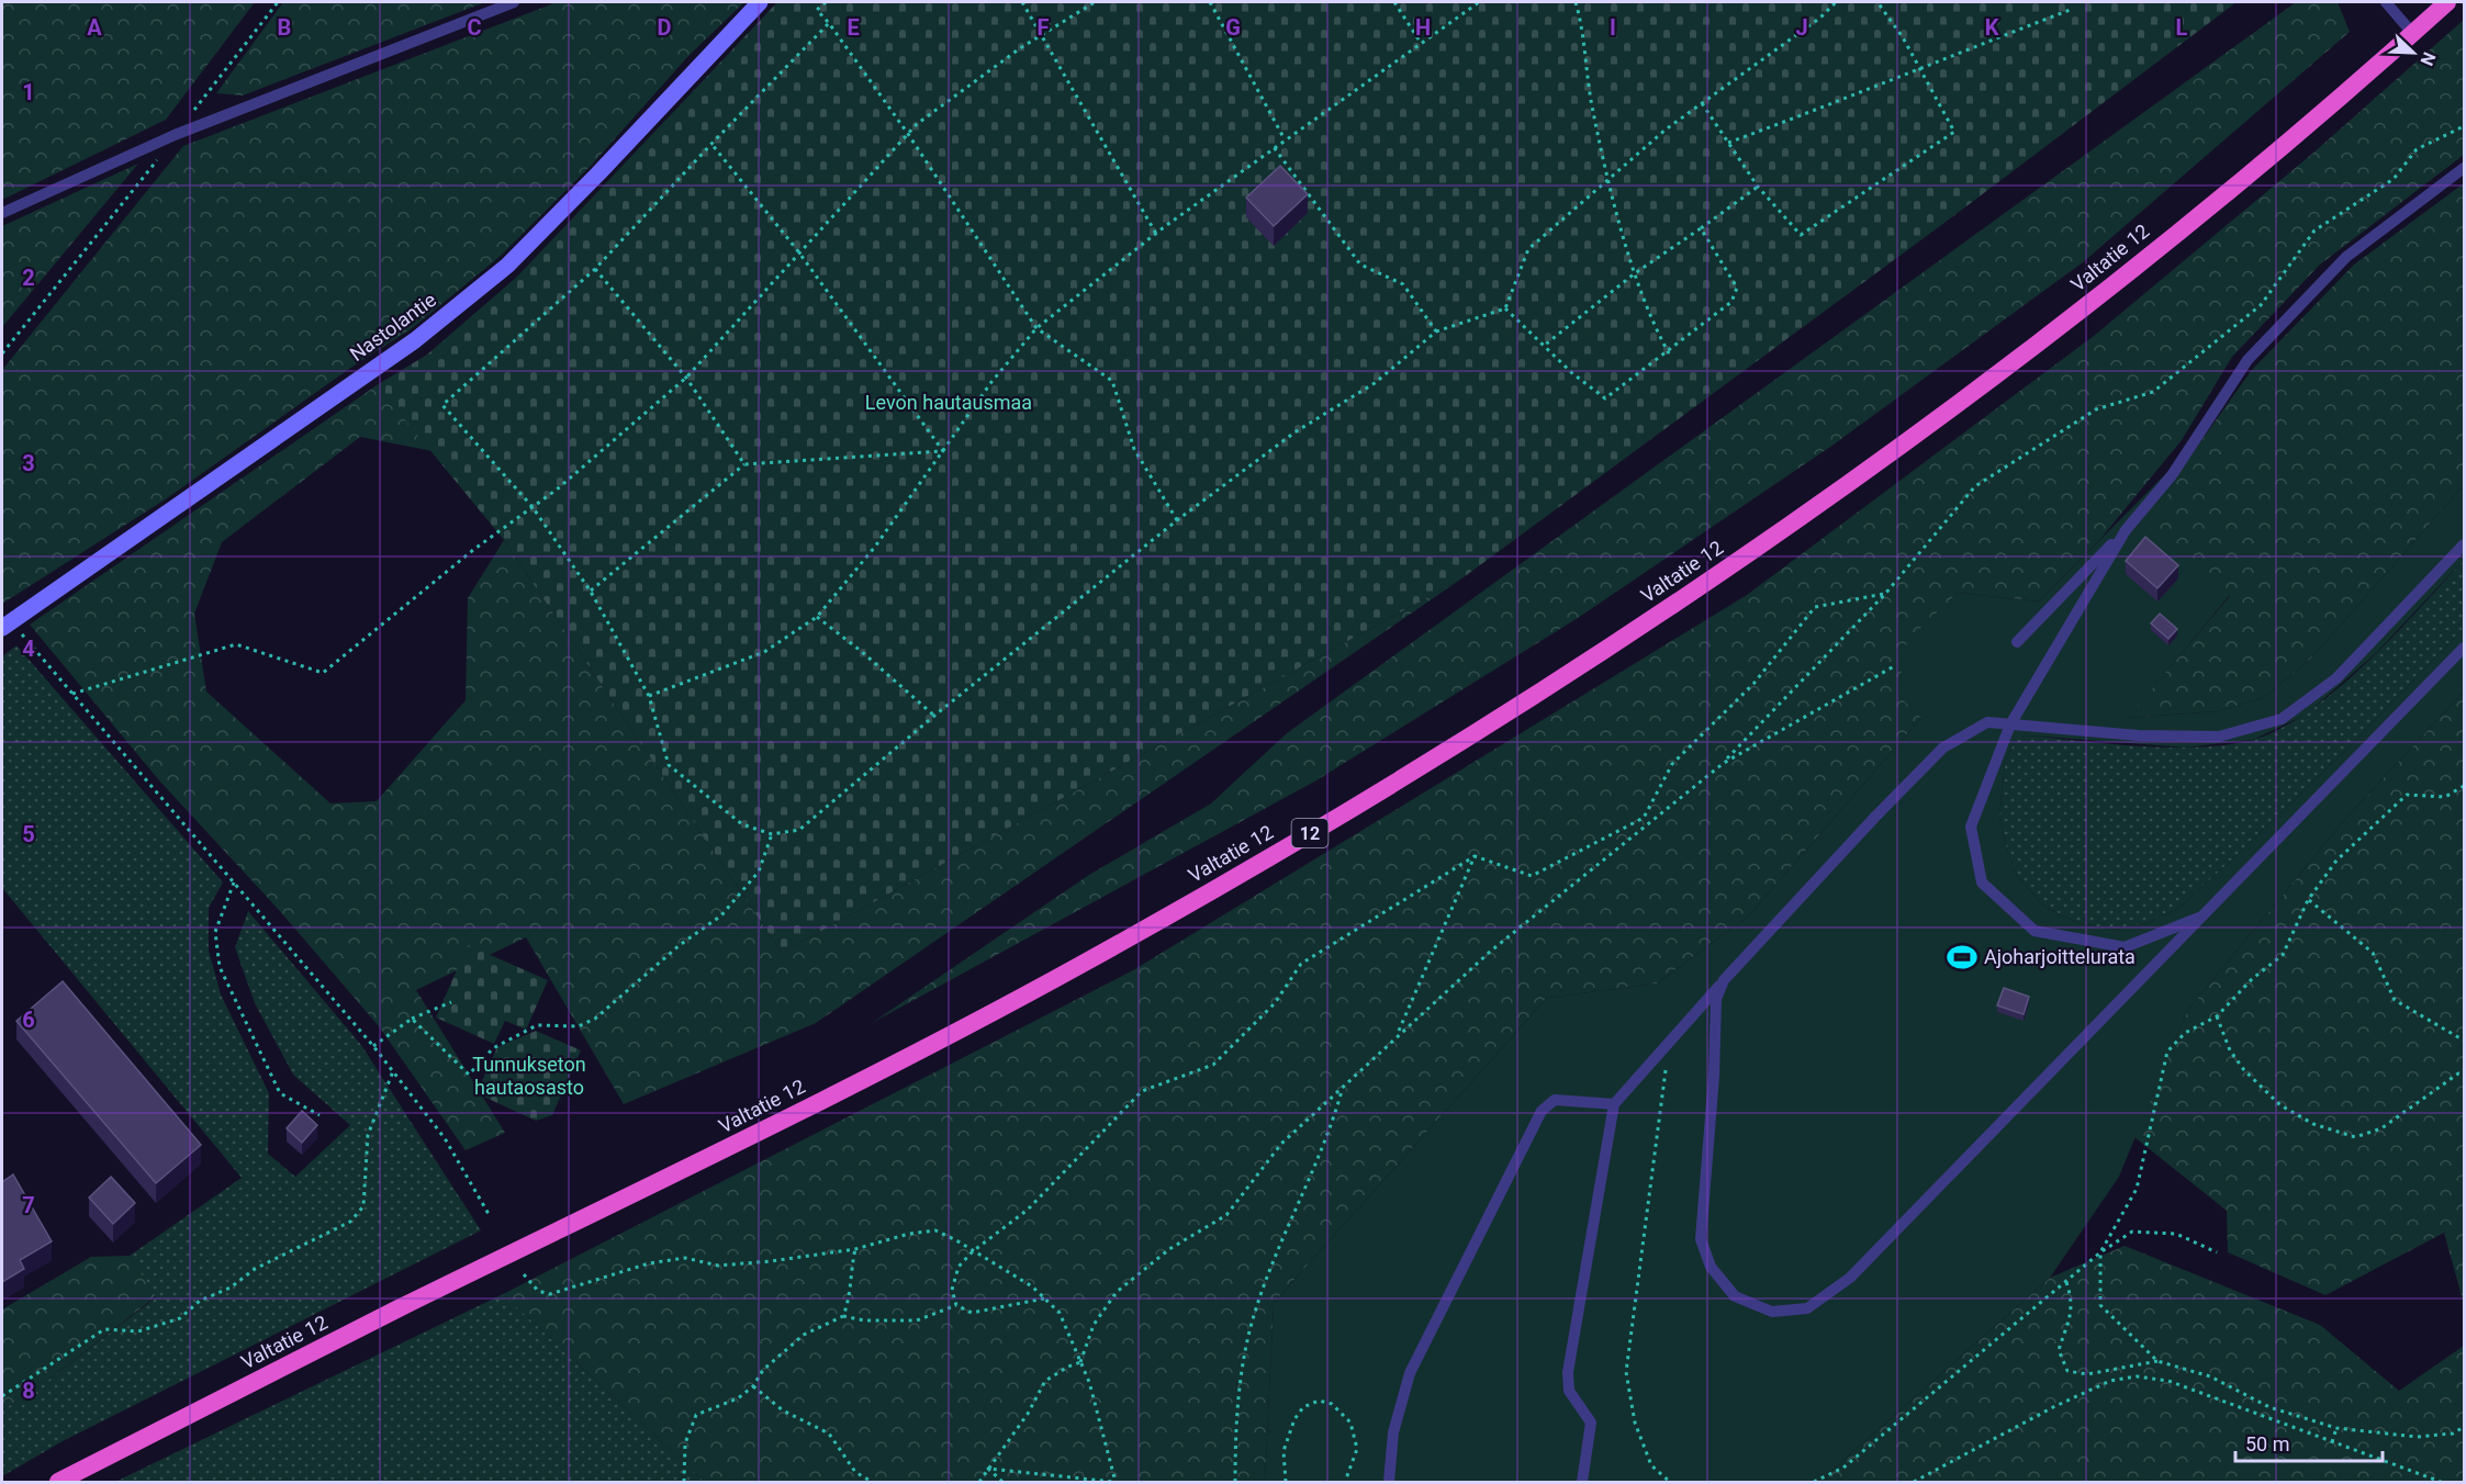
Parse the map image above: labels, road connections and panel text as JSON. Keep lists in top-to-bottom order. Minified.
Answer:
{"streets":{"highway":["Valtatie 12","12"],"main road":["Nastolantie"]},"parks":["Levon hautausmaa","Tunnukseton hautaosasto"],"places":{"sports":["Ajoharjoittelurata"]},"scale_bar":"50 m","north":"bottom right","grid":{"columns":["A","B","C","D","E","F","G","H","I","J","K","L"],"rows":["1","2","3","4","5","6","7","8"]}}
